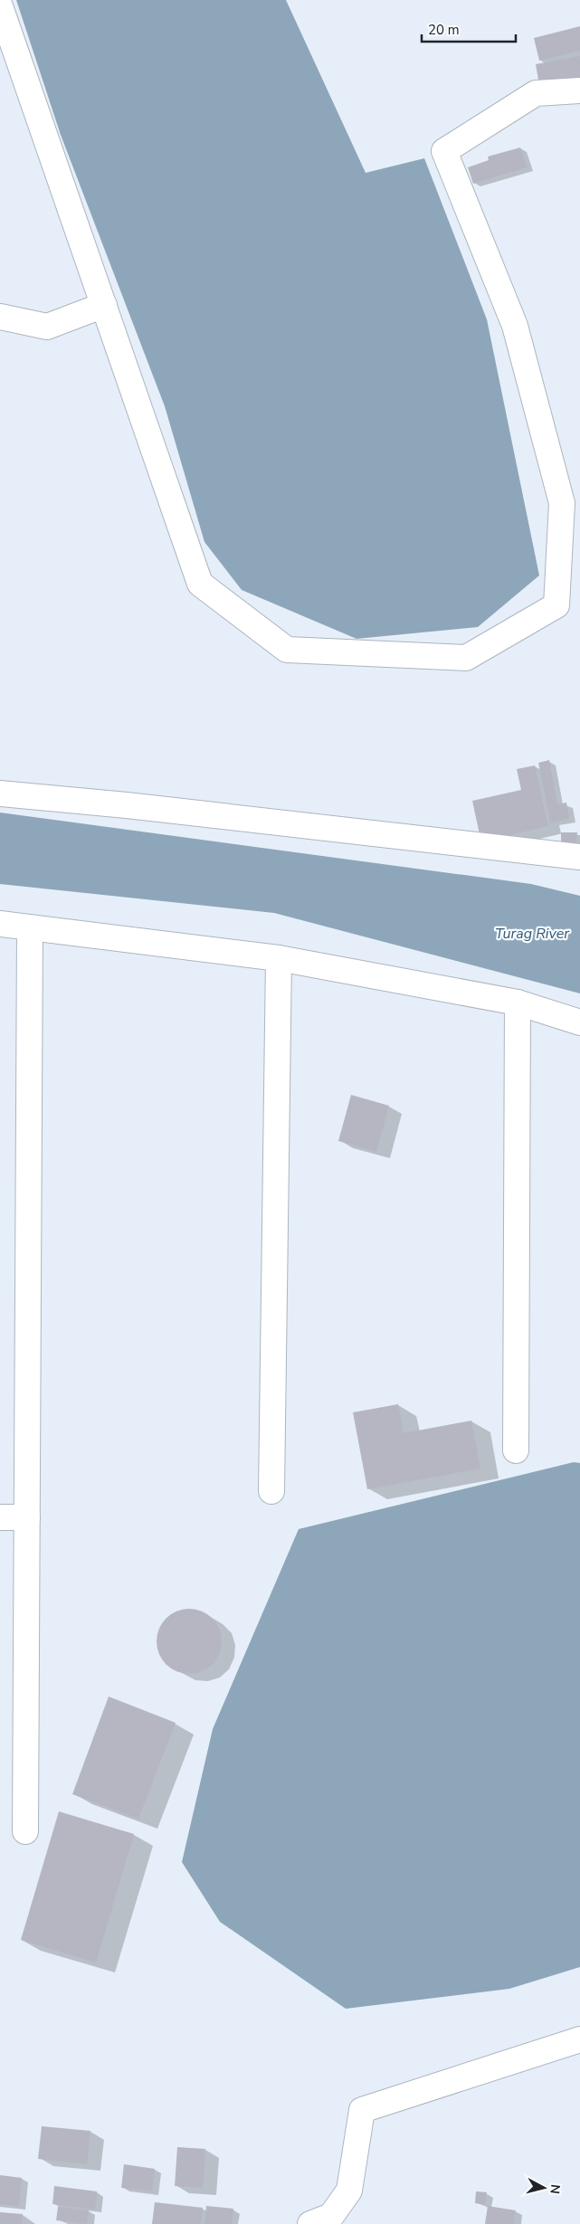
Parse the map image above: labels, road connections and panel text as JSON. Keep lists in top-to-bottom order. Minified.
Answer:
{"water":["Turag River"],"scale_bar":"20 m","north":"right"}
